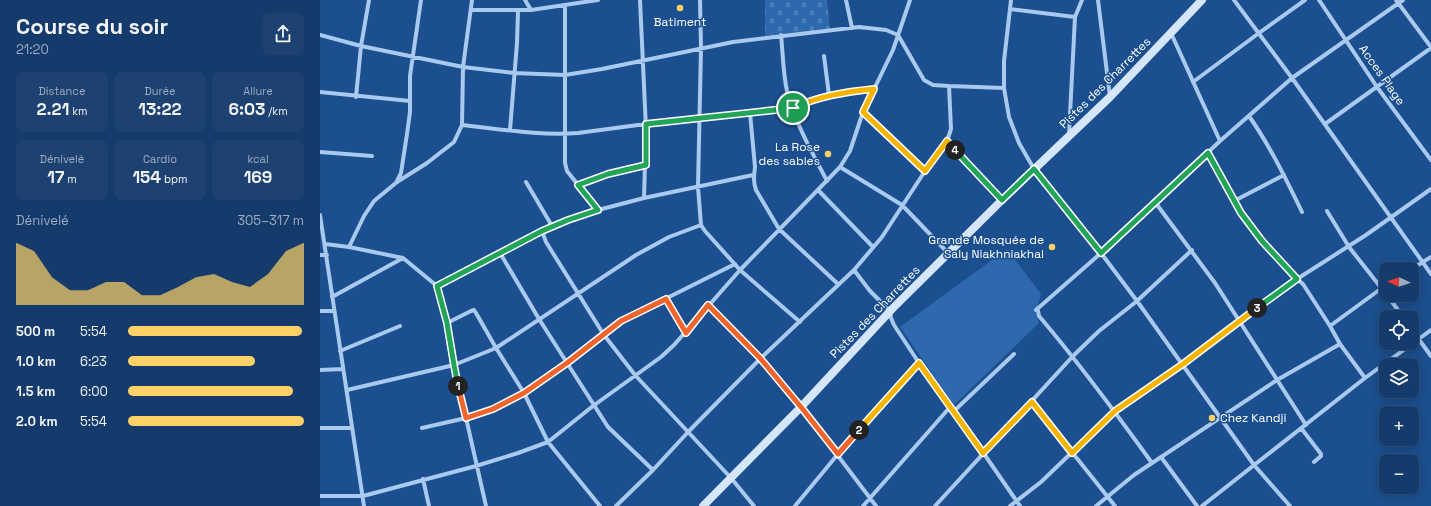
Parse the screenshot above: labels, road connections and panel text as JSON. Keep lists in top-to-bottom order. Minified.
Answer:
{"streets":{"main road":["Pistes des Charrettes"],"street":["Acces Plage"]},"places":["Batiment","La Rose des sables","Grande Mosquée de Saly Niakhniakhal","Chez Kandji"],"north":"left","page":{"heading":["Course du soir","21:20"],"stats":[["Distance","2.21 km"],["Durée","13:22"],["Allure","6:03 /km"],["Dénivelé","17 m"],["Cardio","154 bpm"],["kcal","169"]],"pins":["4","3","1","2"],"chart":["Dénivelé","305–317 m"],"map_buttons":["+","−"],"list":[{"name":"500 m","note":"5:54"},{"name":"1.0 km","note":"6:23"},{"name":"1.5 km","note":"6:00"},{"name":"2.0 km","note":"5:54"}]}}
